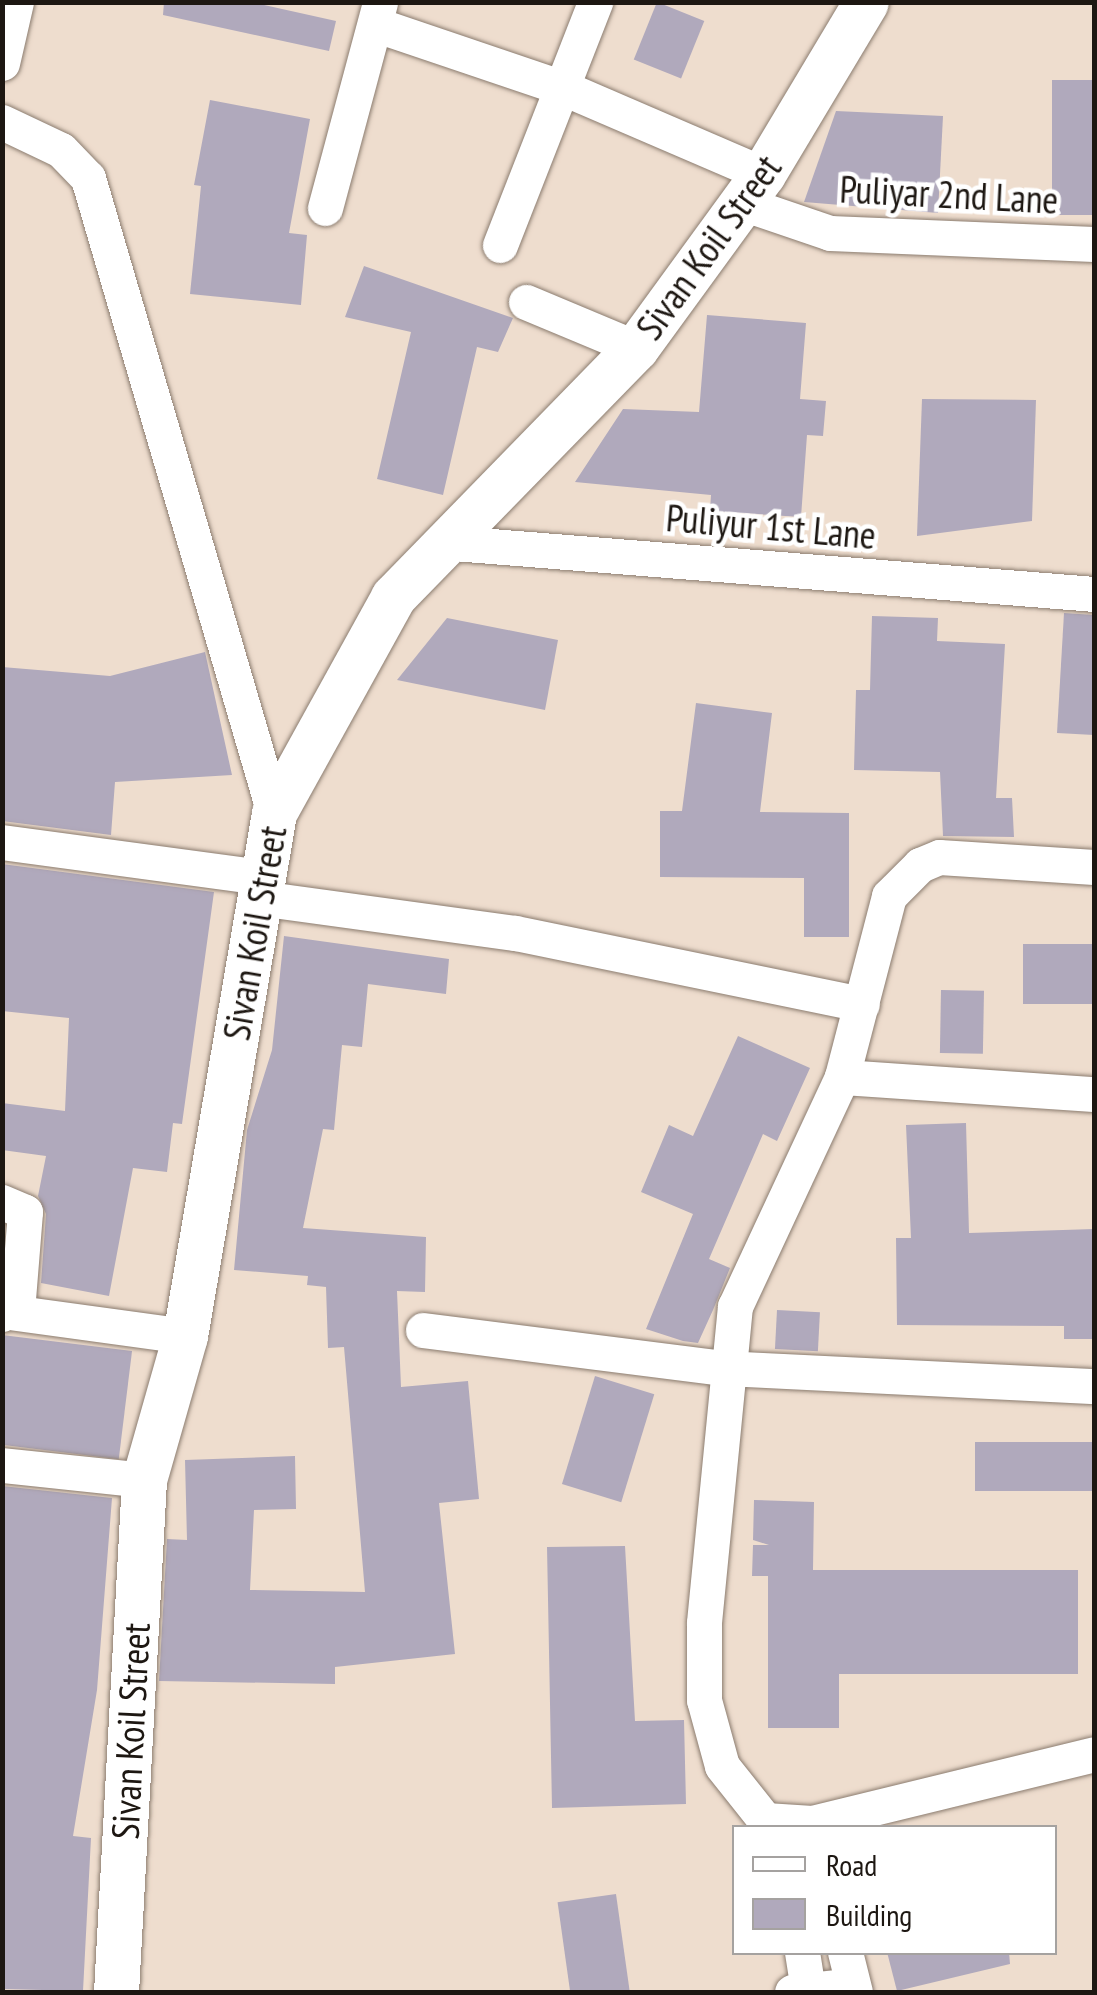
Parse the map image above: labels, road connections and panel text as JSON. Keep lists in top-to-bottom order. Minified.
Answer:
{"streets":{"street":["Puliyar 2nd Lane","Sivan Koil Street","Puliyur 1st Lane"]},"crossings":[["Puliyar 2nd Lane","Sivan Koil Street"],["Sivan Koil Street","Puliyur 1st Lane"]],"legend":["Road","Building"]}
